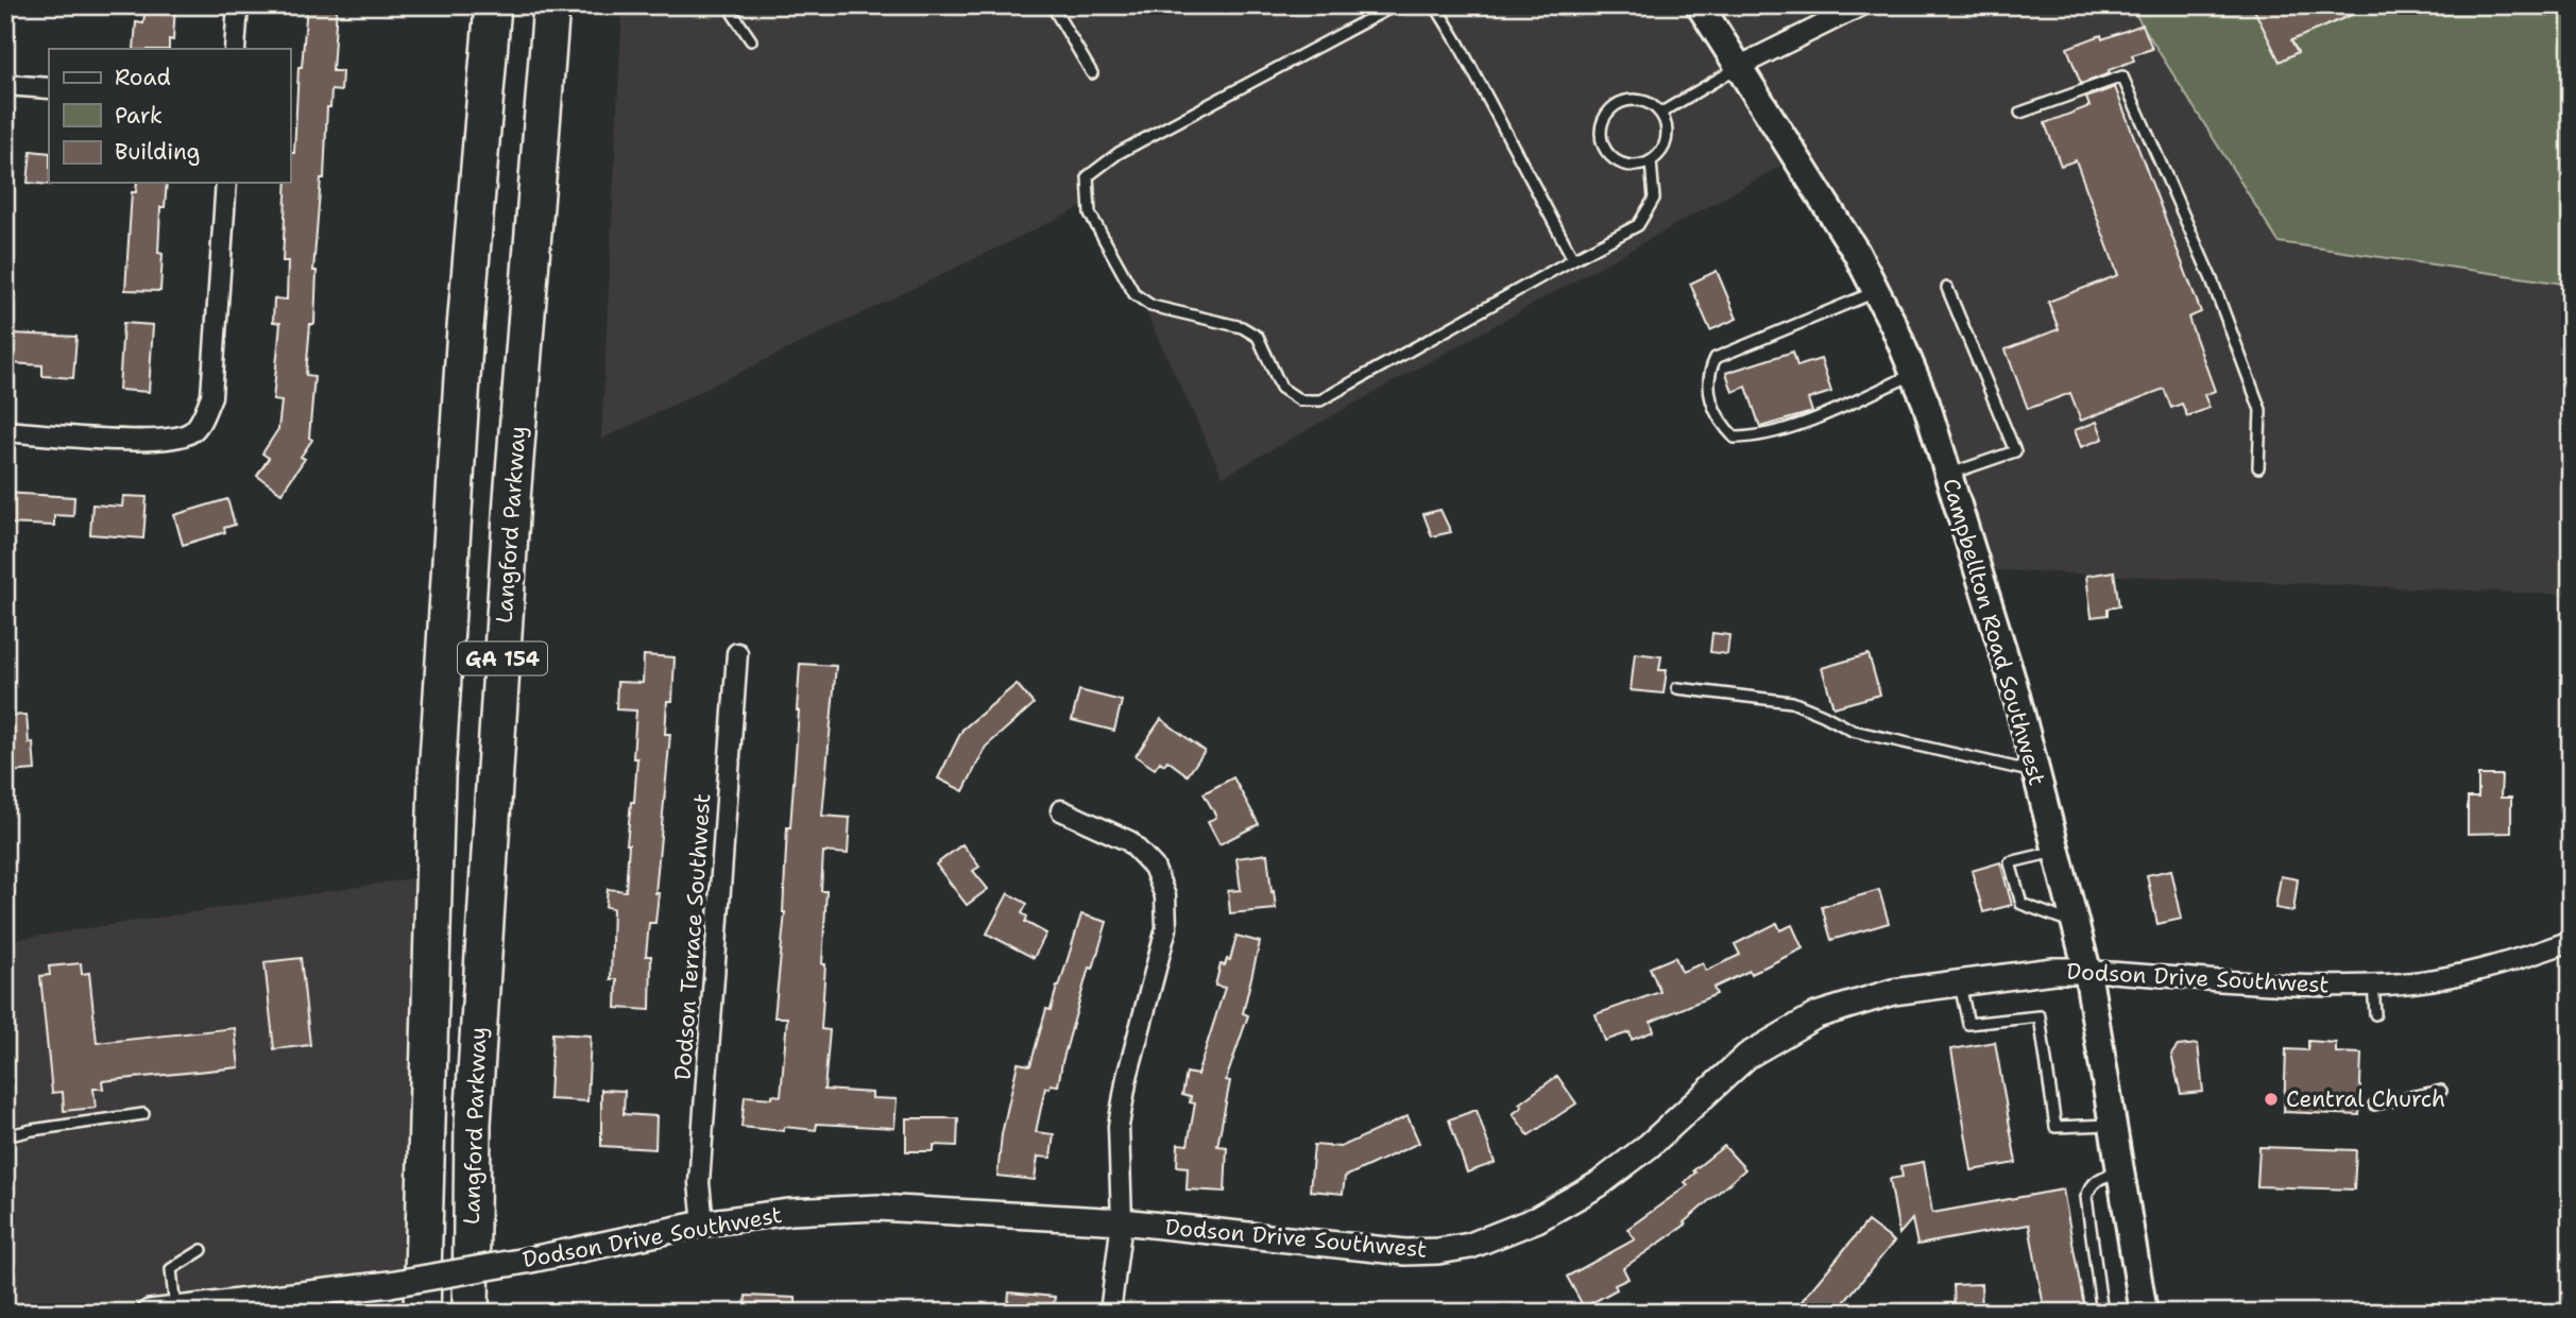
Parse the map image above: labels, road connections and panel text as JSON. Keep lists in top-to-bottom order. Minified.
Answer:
{"streets":{"highway":["Langford Parkway","GA 154"],"main road":["Campbellton Road Southwest"],"street":["Dodson Terrace Southwest","Dodson Drive Southwest"]},"crossings":[["Campbellton Road Southwest","Dodson Drive Southwest"],["Dodson Terrace Southwest","Dodson Drive Southwest"]],"places":["Central Church"],"legend":["Road","Park","Building"]}
